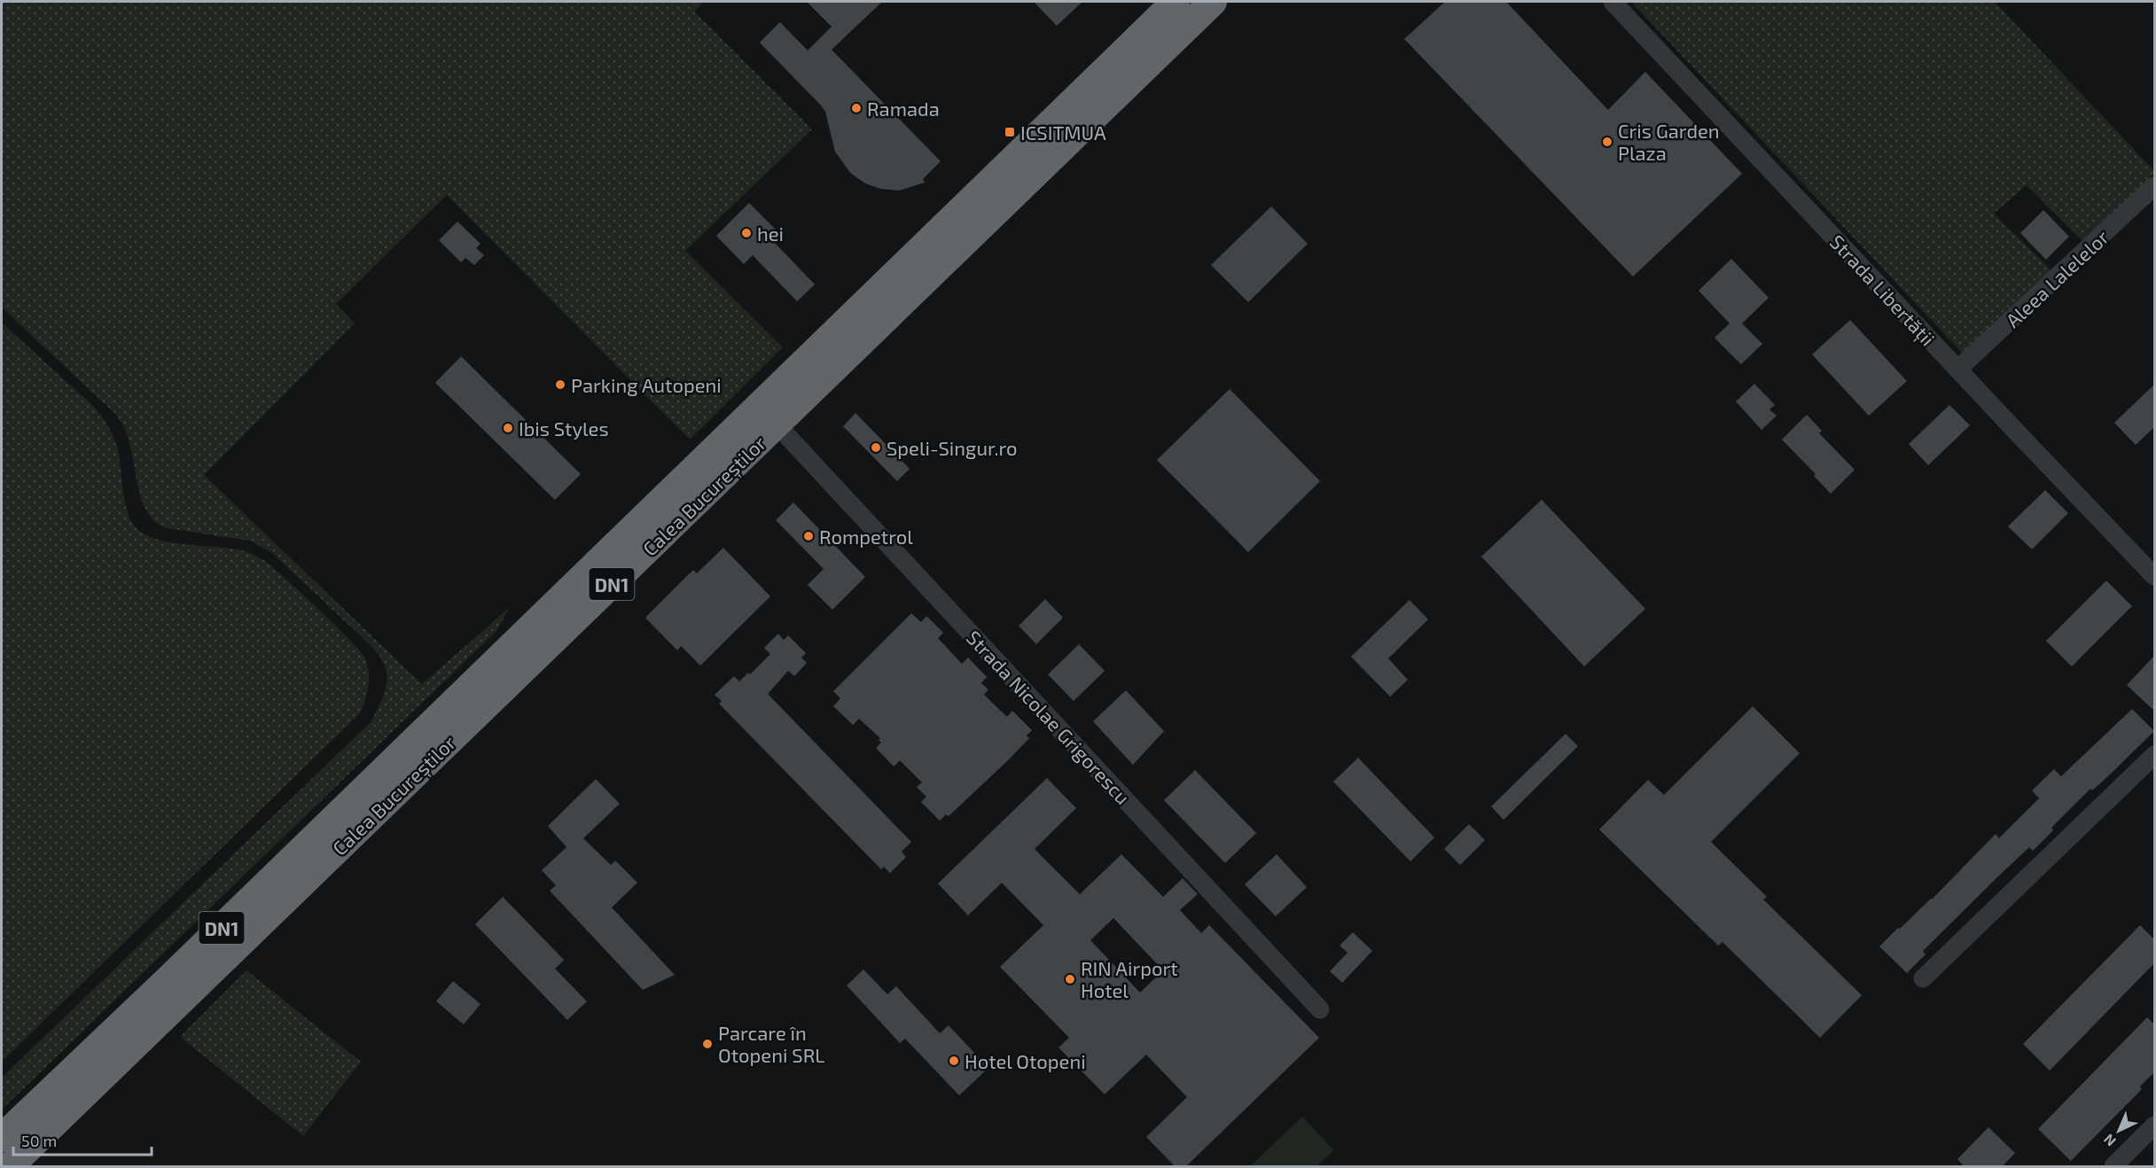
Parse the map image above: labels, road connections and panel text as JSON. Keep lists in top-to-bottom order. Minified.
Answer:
{"streets":{"highway":["Calea Bucureștilor","DN1"],"street":["Aleea Lalelelor","Strada Libertății","Strada Nicolae Grigorescu"]},"crossings":[["Aleea Lalelelor","Strada Libertății"],["Calea Bucureștilor","Strada Nicolae Grigorescu"]],"places":{"other":["Ramada","Cris Garden Plaza","hei","Parking Autopeni","Ibis Styles","Speli-Singur.ro","Rompetrol","RIN Airport Hotel","Parcare în Otopeni SRL","Hotel Otopeni"],"transit":["ICSITMUA"]},"scale_bar":"50 m","north":"bottom left"}
